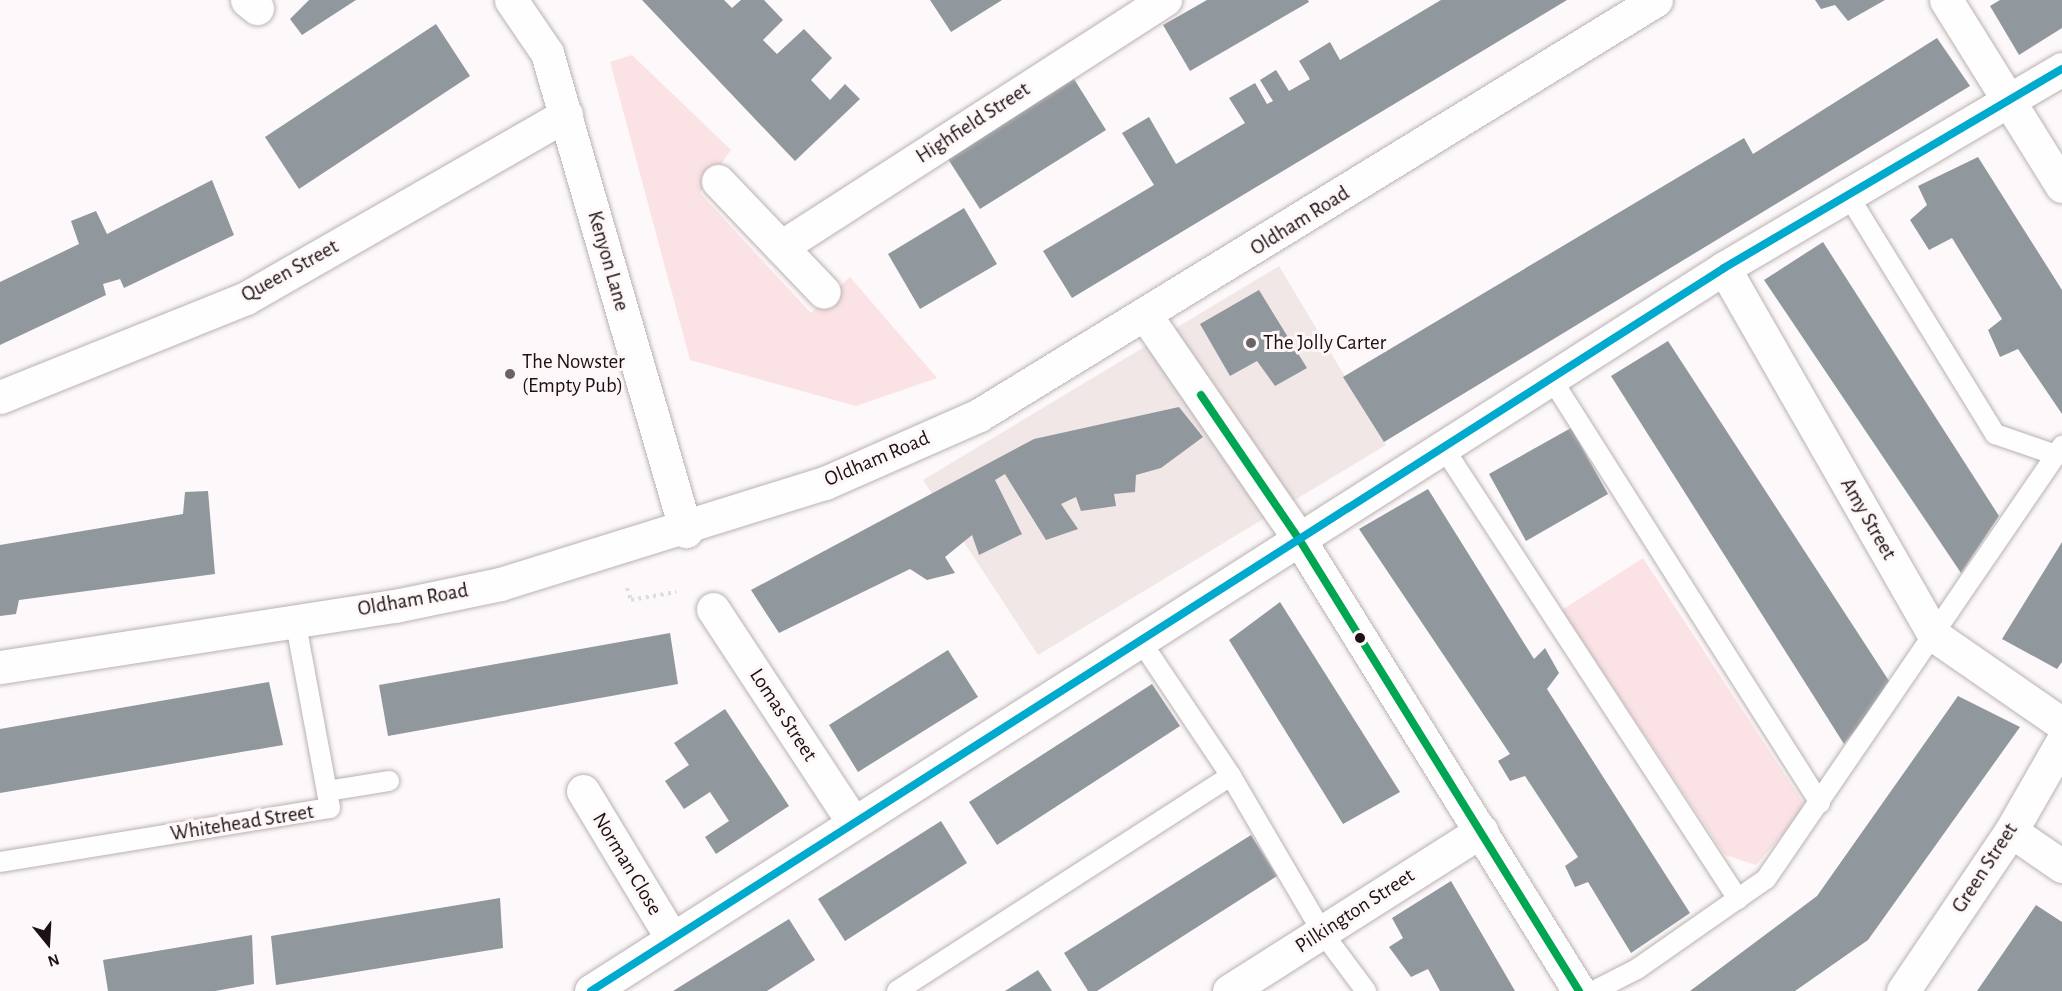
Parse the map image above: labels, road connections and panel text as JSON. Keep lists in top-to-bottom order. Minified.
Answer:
{"streets":{"street":["Highfield Street","Oldham Road","Kenyon Lane","Queen Street","Amy Street","Lomas Street","Norman Close","Green Street","Pilkington Street"],"lane":["Whitehead Street"]},"crossings":[["Oldham Road","Kenyon Lane"],["Oldham Road","Whitehead Street"],["Kenyon Lane","Queen Street"]],"places":["The Jolly Carter","The Nowster (Empty Pub)"],"north":"bottom"}
